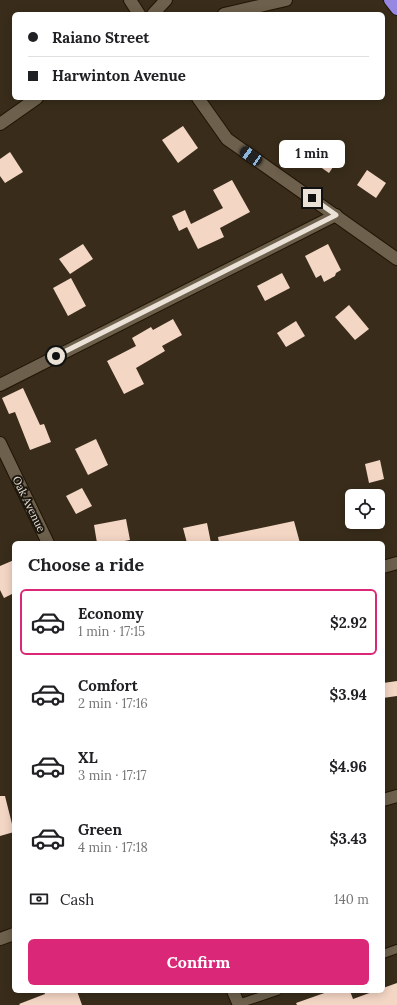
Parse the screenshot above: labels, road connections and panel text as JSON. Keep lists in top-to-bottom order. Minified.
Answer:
{"streets":{"street":["Oak Avenue"]},"page":{"banner":["Raiano Street","Harwinton Avenue"],"bubble":"1 min","heading":"Choose a ride","list":[{"name":"Economy","note":"1 min · 17:15","value":"$2.92"},{"name":"Comfort","note":"2 min · 17:16","value":"$3.94"},{"name":"XL","note":"3 min · 17:17","value":"$4.96"},{"name":"Green","note":"4 min · 17:18","value":"$3.43"}],"pay":["Cash","140 m"],"buttons":"Confirm"}}
